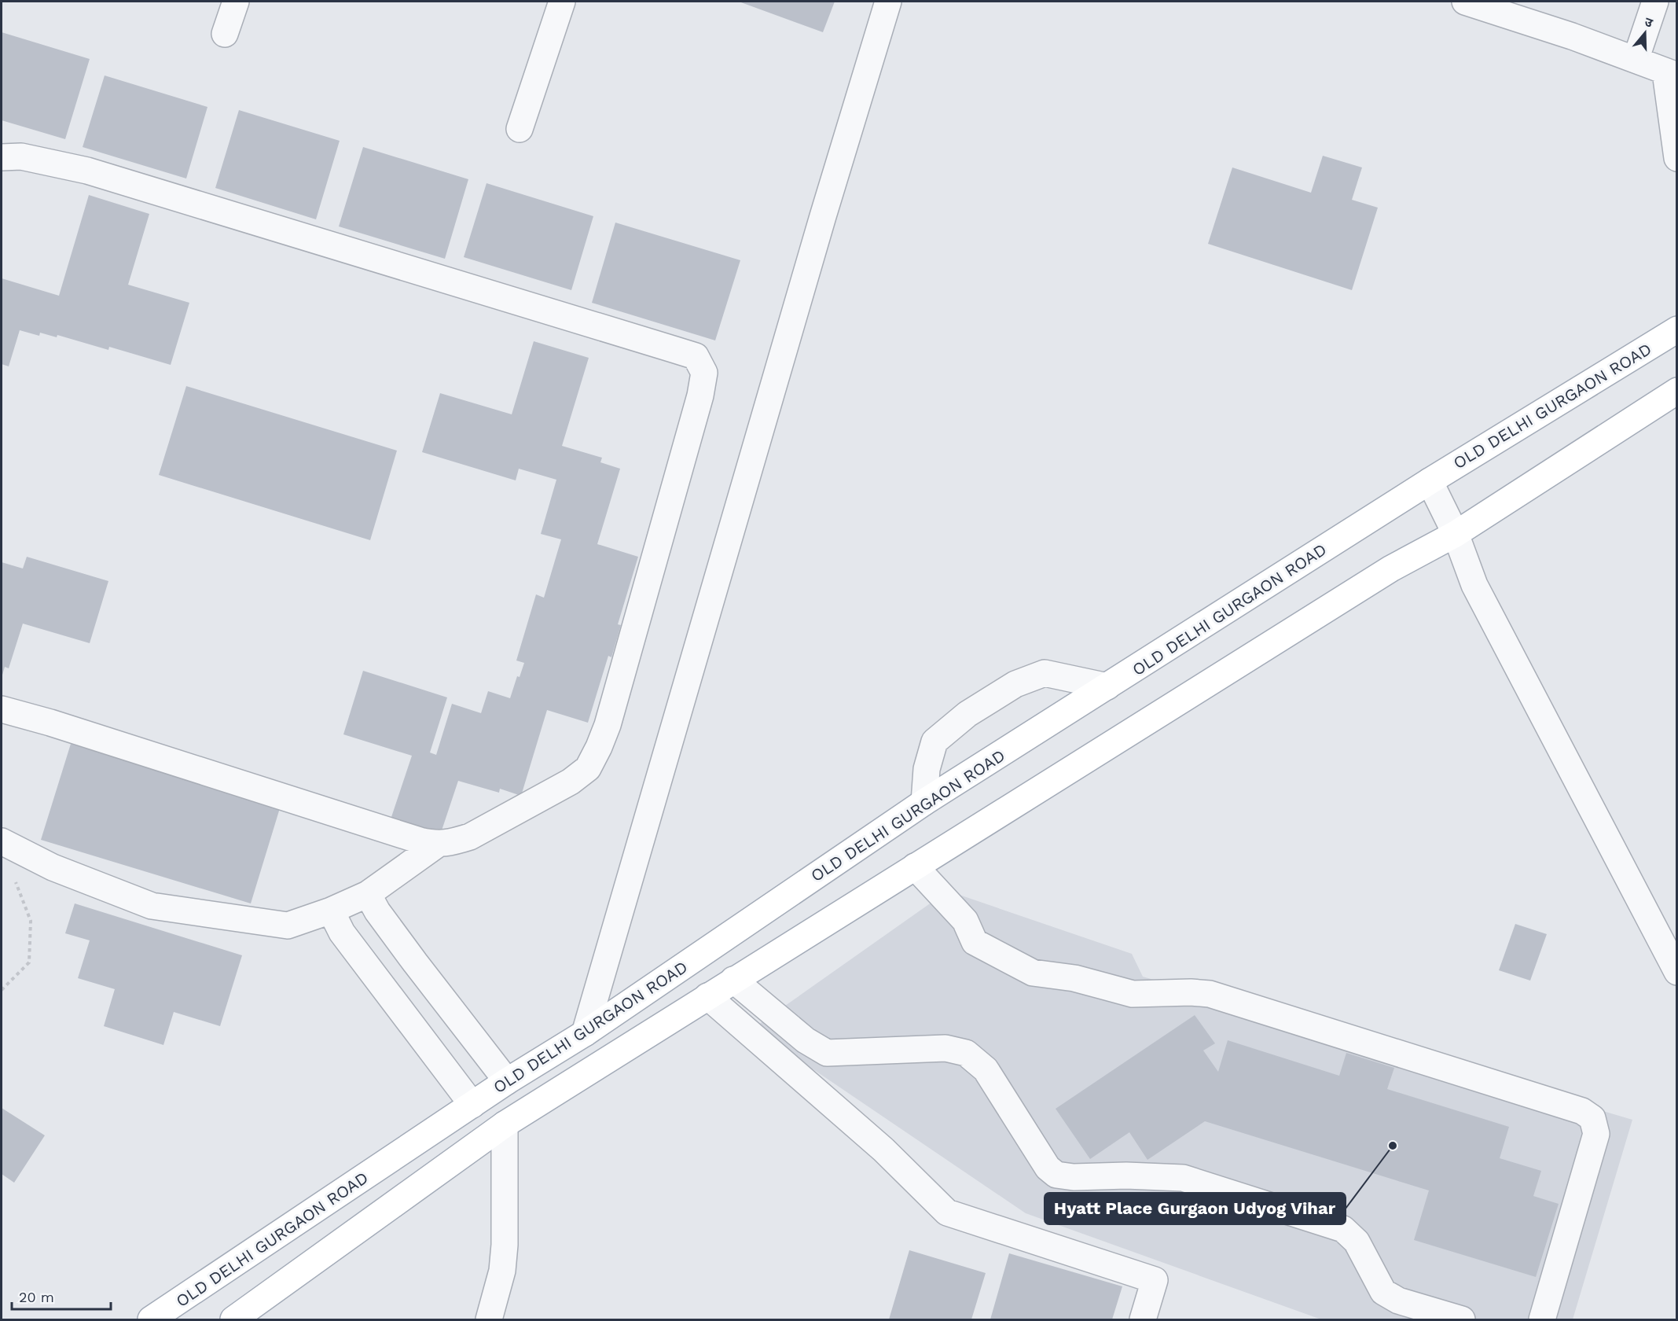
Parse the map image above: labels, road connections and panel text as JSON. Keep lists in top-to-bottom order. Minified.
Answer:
{"streets":{"main road":["OLD DELHI GURGAON ROAD"]},"places":["Hyatt Place Gurgaon Udyog Vihar"],"scale_bar":"20 m","north":"top"}
